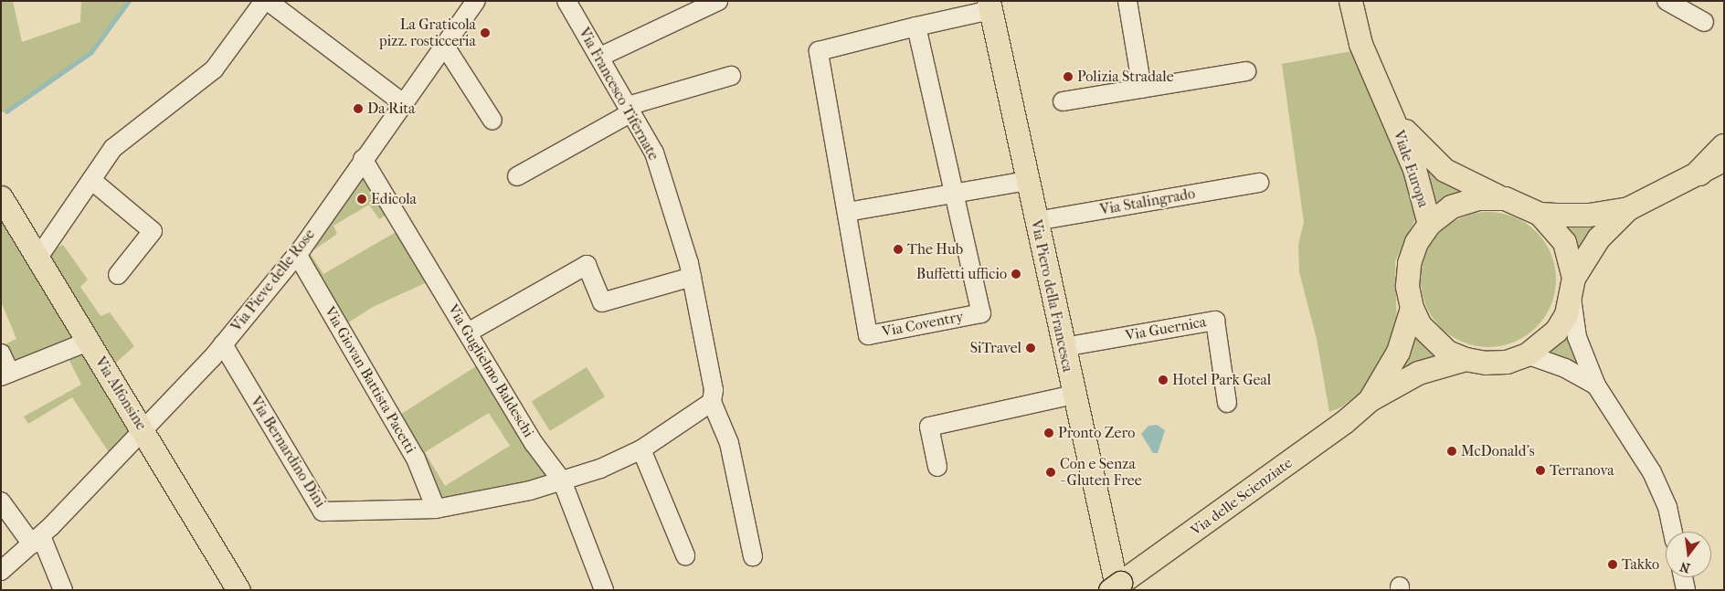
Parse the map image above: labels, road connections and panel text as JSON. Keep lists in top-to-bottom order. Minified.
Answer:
{"streets":{"main road":["Viale Europa","Via Piero della Francesca","Via Alfonsine","Via delle Scienziate"],"street":["Via Francesco Tifernate","Via Stalingrado","Via Pieve delle Rose","Via Coventry","Via Guernica","Via Guglielmo Baldeschi","Via Giovan Battista Pacetti","Via Bernardino Dini"]},"crossings":[["Via Francesco Tifernate","Via Bernardino Dini"],["Via Stalingrado","Via Piero della Francesca"],["Via Pieve delle Rose","Via Guglielmo Baldeschi"],["Via Pieve delle Rose","Via Giovan Battista Pacetti"],["Via Pieve delle Rose","Via Alfonsine"],["Via Pieve delle Rose","Via Bernardino Dini"],["Via Piero della Francesca","Via Coventry"],["Via Piero della Francesca","Via Guernica"],["Via Guglielmo Baldeschi","Via Bernardino Dini"],["Via Giovan Battista Pacetti","Via Bernardino Dini"]],"places":["La Graticola pizz. rosticceria","Polizia Stradale","Da Rita","Edicola","The Hub","Buffetti ufficio","SiTravel","Hotel Park Geal","Pronto Zero","McDonald's","Terranova","Con e Senza - Gluten Free","Takko"],"north":"bottom"}
